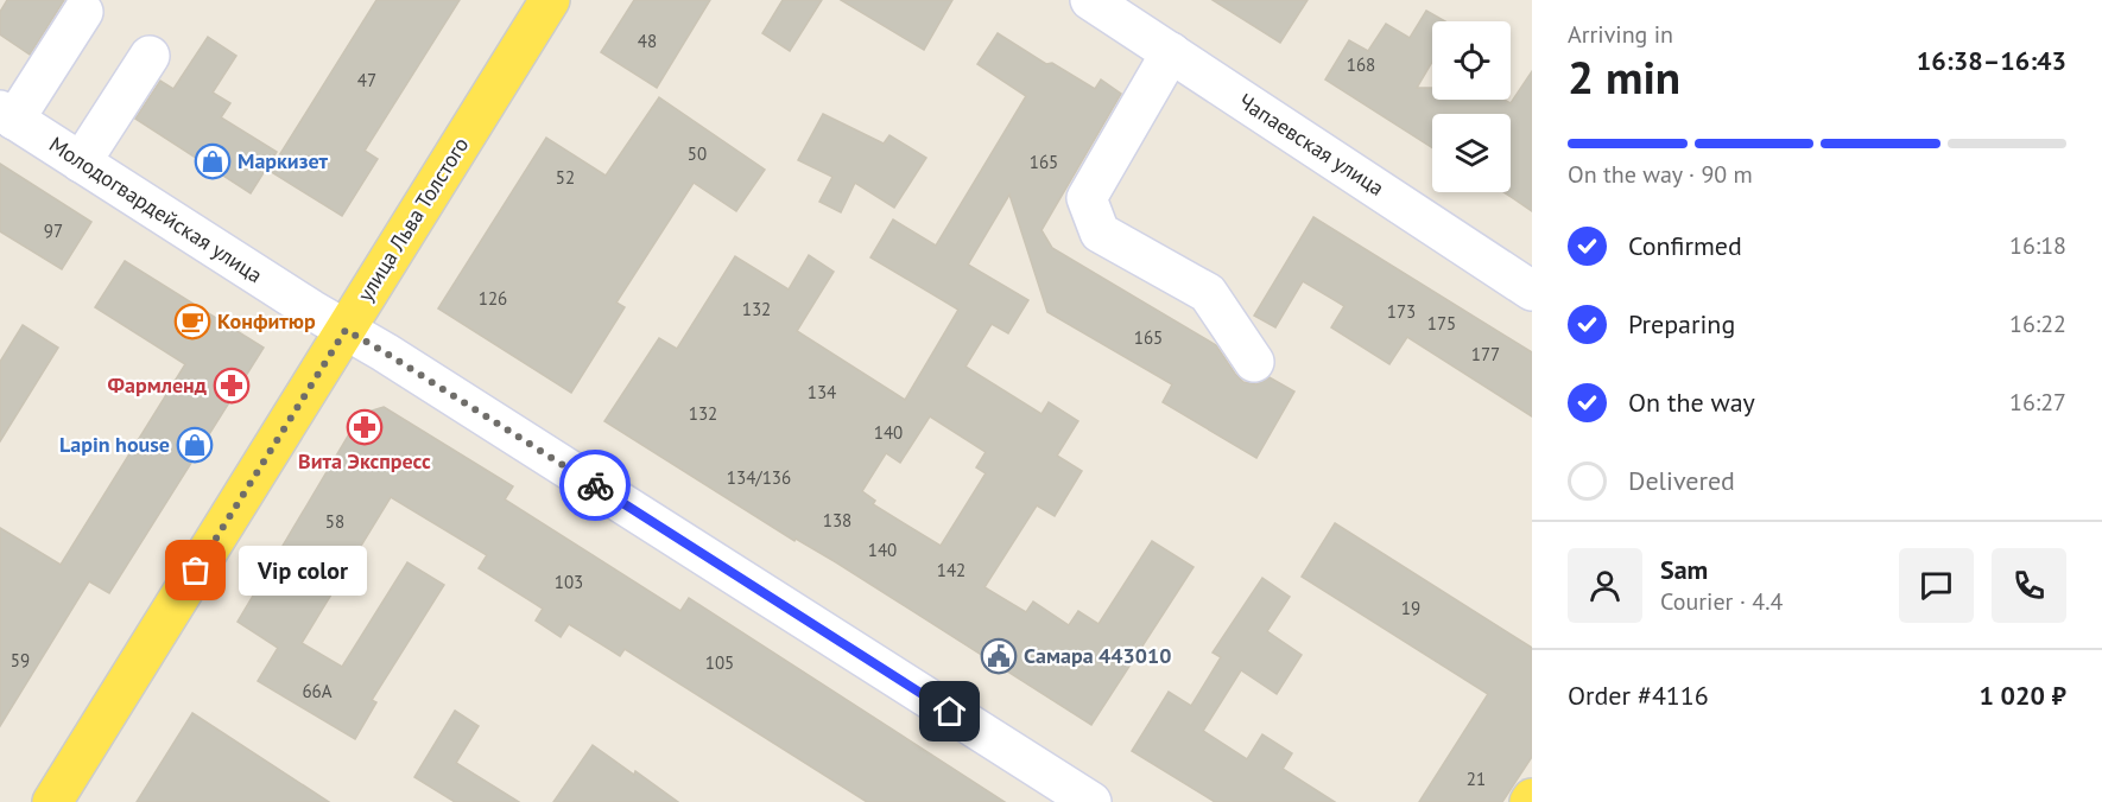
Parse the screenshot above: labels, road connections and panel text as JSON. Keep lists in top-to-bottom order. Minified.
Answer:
{"streets":{"main road":["улица Льва Толстого"],"street":["Чапаевская улица","Молодогвардейская улица"]},"crossings":[["Молодогвардейская улица","улица Льва Толстого"]],"places":{"shop":["Маркизет","Lapin house"],"cafe":["Конфитюр"],"pharmacy":["Фармленд","Вита Экспресс"],"other":["Vip color"],"public building":["Самара 443010"]},"house_numbers":["48","168","47","50","165","52","97","126","132","173","175","165","177","134","132","140","134/136","138","58","140","142","103","19","59","105","66А","21"],"page":{"heading":["2 min","Arriving in","16:38–16:43"],"panel":["Sam","Courier · 4.4","Order #4116","1 020 ₽"],"bar":"On the way · 90 m","list":[["Confirmed","16:18"],["Preparing","16:22"],["On the way","16:27"],"Delivered"],"bubble":"Vip color"}}
